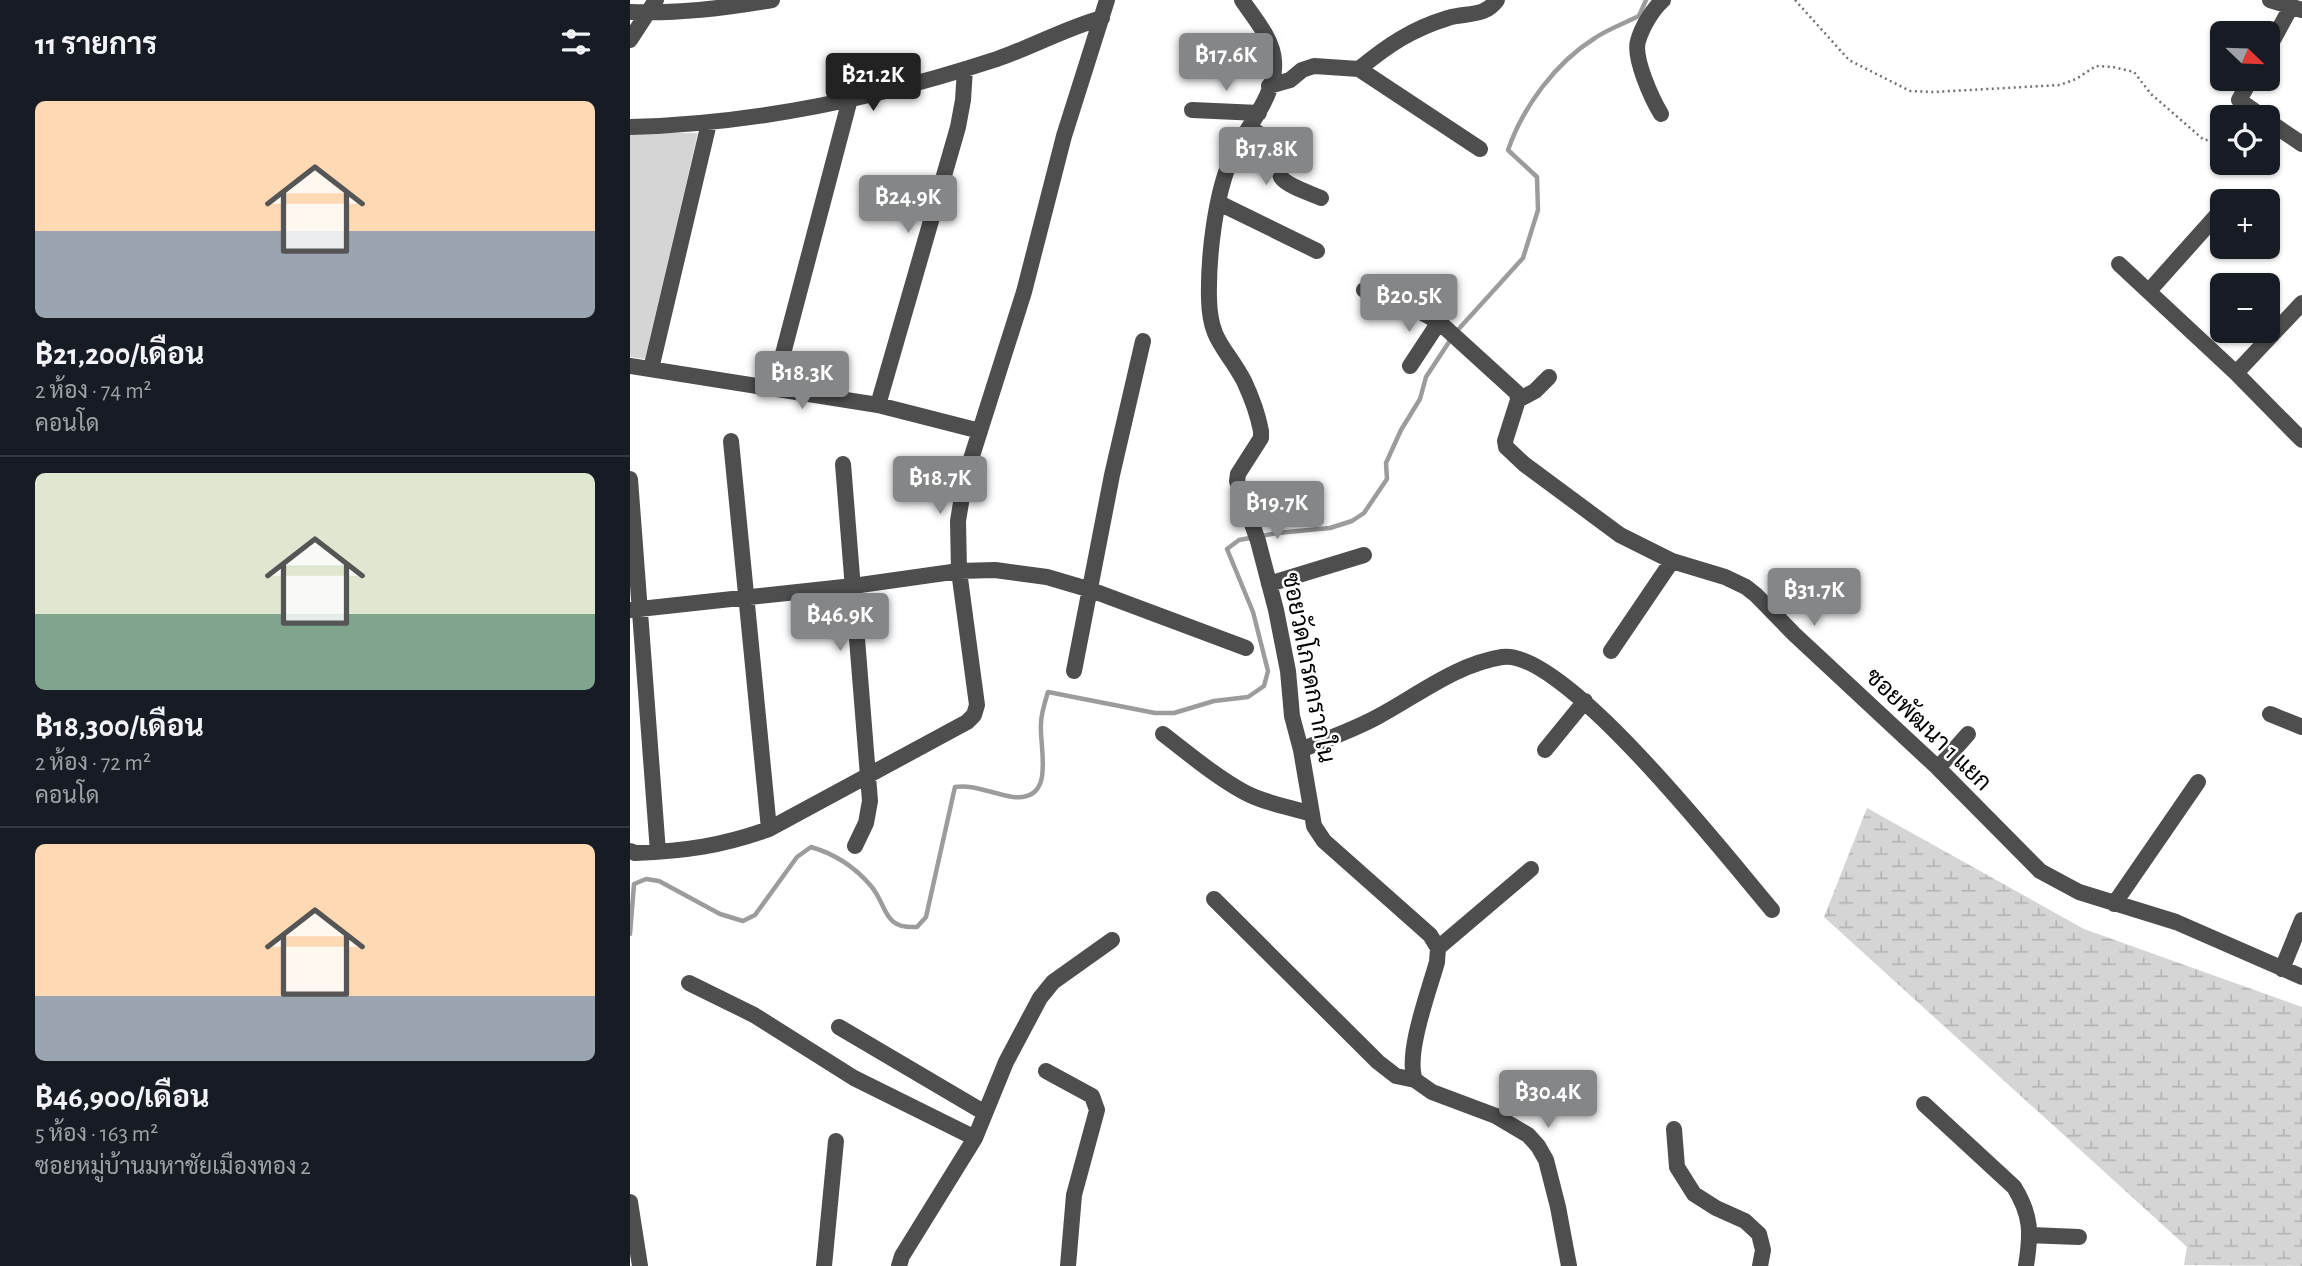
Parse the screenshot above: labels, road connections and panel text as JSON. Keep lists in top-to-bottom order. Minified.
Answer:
{"streets":{"street":["ซอยวัดโกรดกรากใน","ซอยพัฒนา 1 แยก"]},"north":"bottom right","page":{"heading":"11 รายการ","map_buttons":["+","−"],"price":["฿17.6K","฿21.2K","฿17.8K","฿24.9K","฿20.5K","฿18.3K","฿18.7K","฿19.7K","฿31.7K","฿46.9K","฿30.4K"],"list":[{"name":"฿21,200/เดือน","note":"2 ห้อง · 74 m² · คอนโด"},{"name":"฿18,300/เดือน","note":"2 ห้อง · 72 m² · คอนโด"},{"name":"฿46,900/เดือน","note":"5 ห้อง · 163 m² · ซอยหมู่บ้านมหาชัยเมืองทอง 2"}]}}
